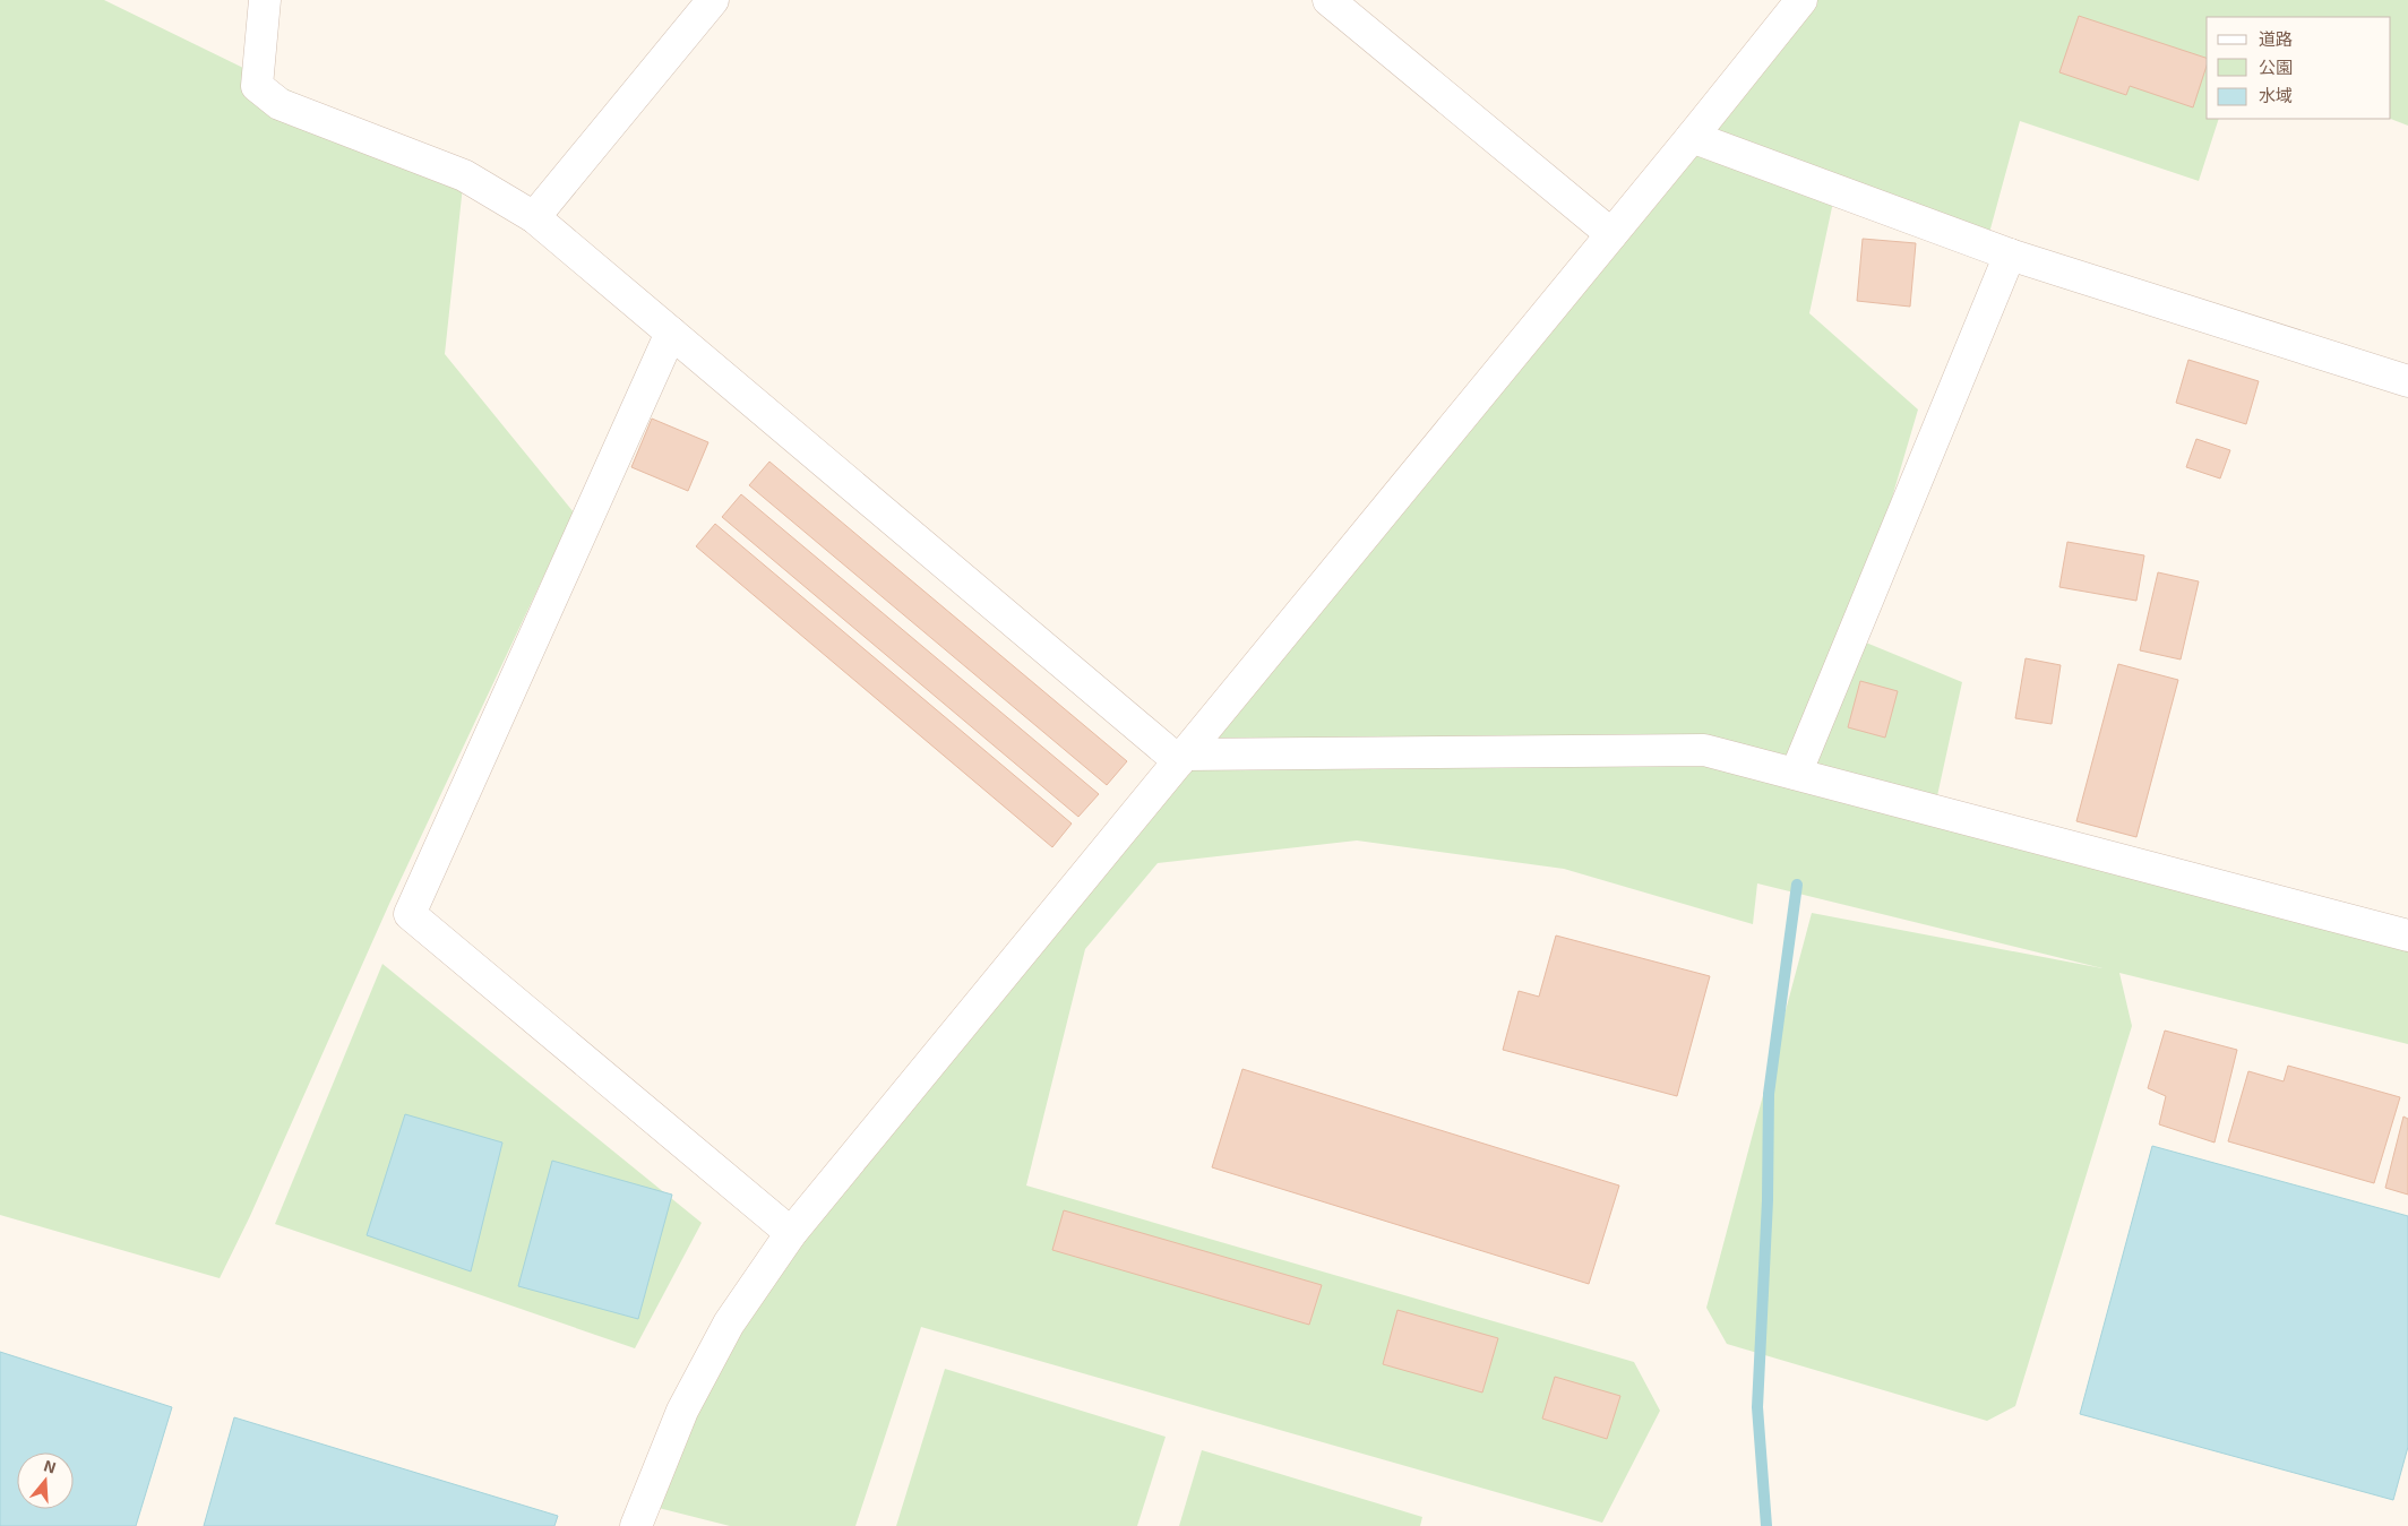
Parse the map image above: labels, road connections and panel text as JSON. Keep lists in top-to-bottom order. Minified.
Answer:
{"legend":["道路","公園","水域"],"north":"top"}
